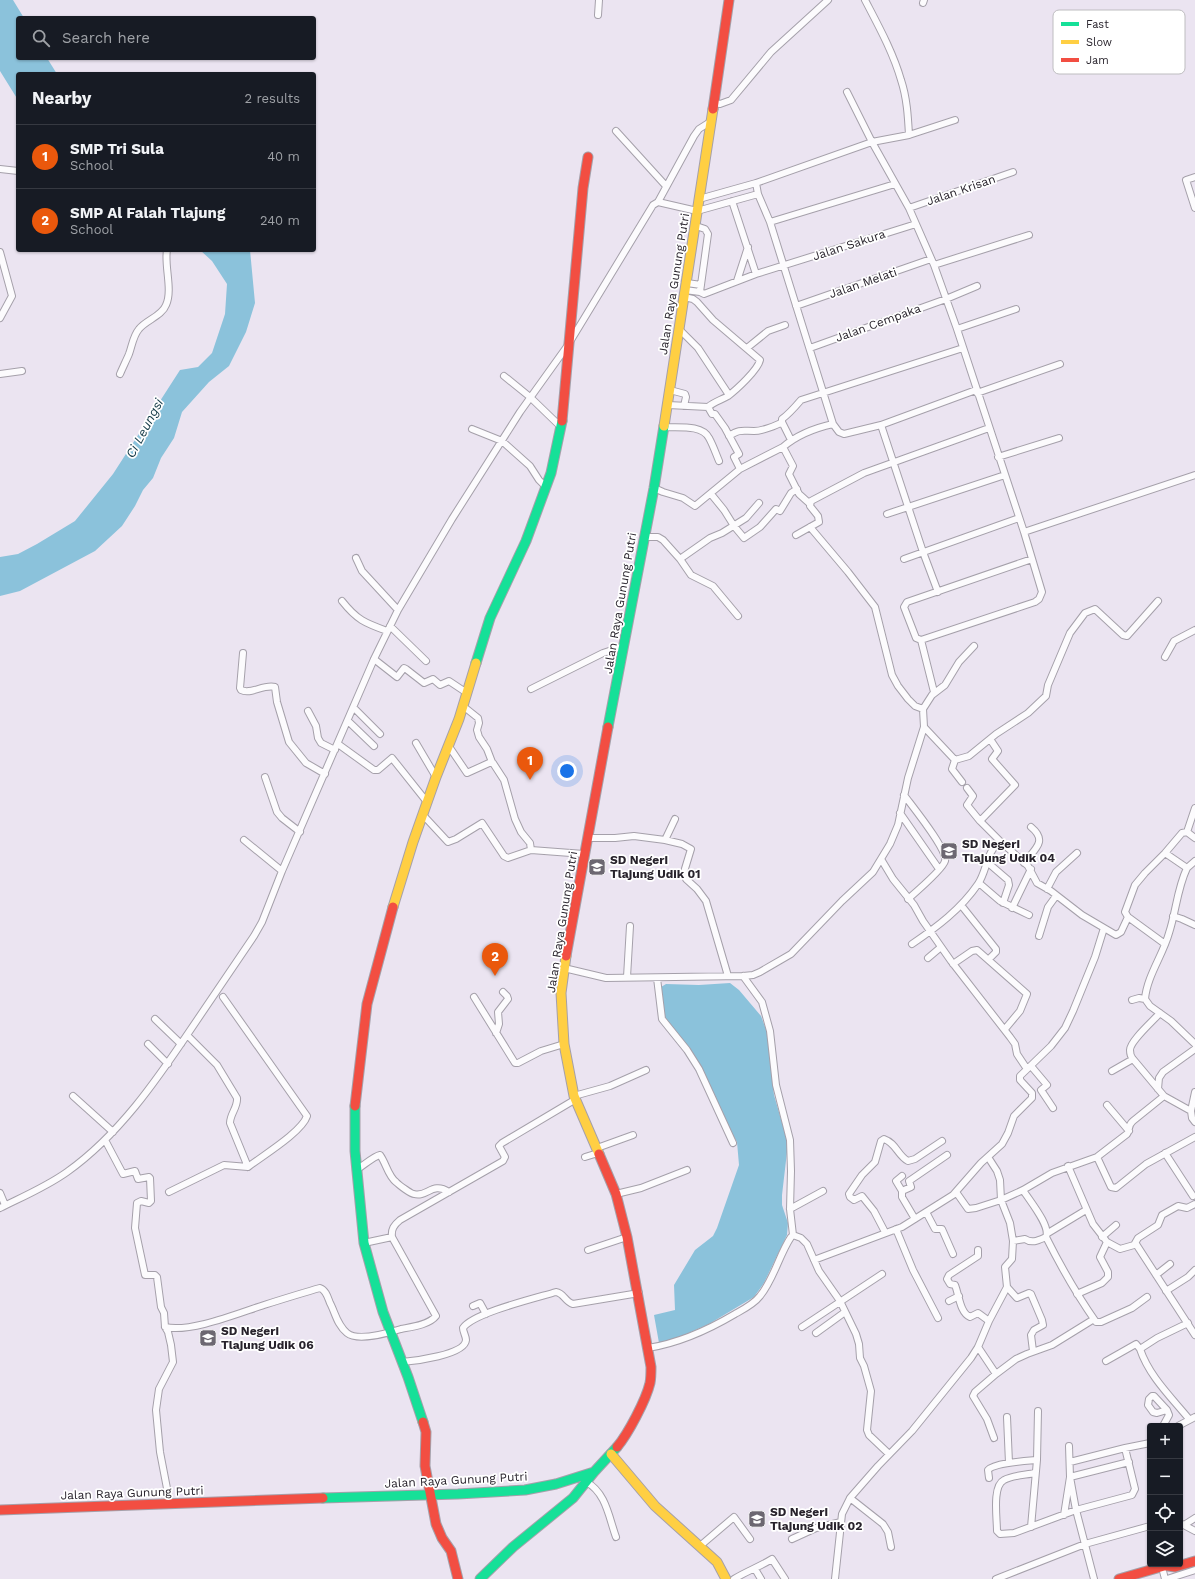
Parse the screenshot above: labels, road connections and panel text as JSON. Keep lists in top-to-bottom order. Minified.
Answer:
{"streets":{"main road":["Jalan Raya Gunung Putri"],"street":["Jalan Krisan","Jalan Sakura","Jalan Melati","Jalan Cempaka"]},"crossings":[["Jalan Sakura","Jalan Raya Gunung Putri"]],"water":["Ci Leungsi"],"places":{"school or university":["SD Negeri Tlajung Udik 04","SD Negeri Tlajung Udik 01","SD Negeri Tlajung Udik 06","SD Negeri Tlajung Udik 02"]},"legend":["Fast","Slow","Jam"],"page":{"search":"Search here","heading":["Nearby","2 results"],"list":[{"mark":"1","name":"SMP Tri Sula","note":"School","value":"40 m"},{"mark":"2","name":"SMP Al Falah Tlajung","note":"School","value":"240 m"}],"pins":["1","2"],"map_buttons":["+","−"]}}
